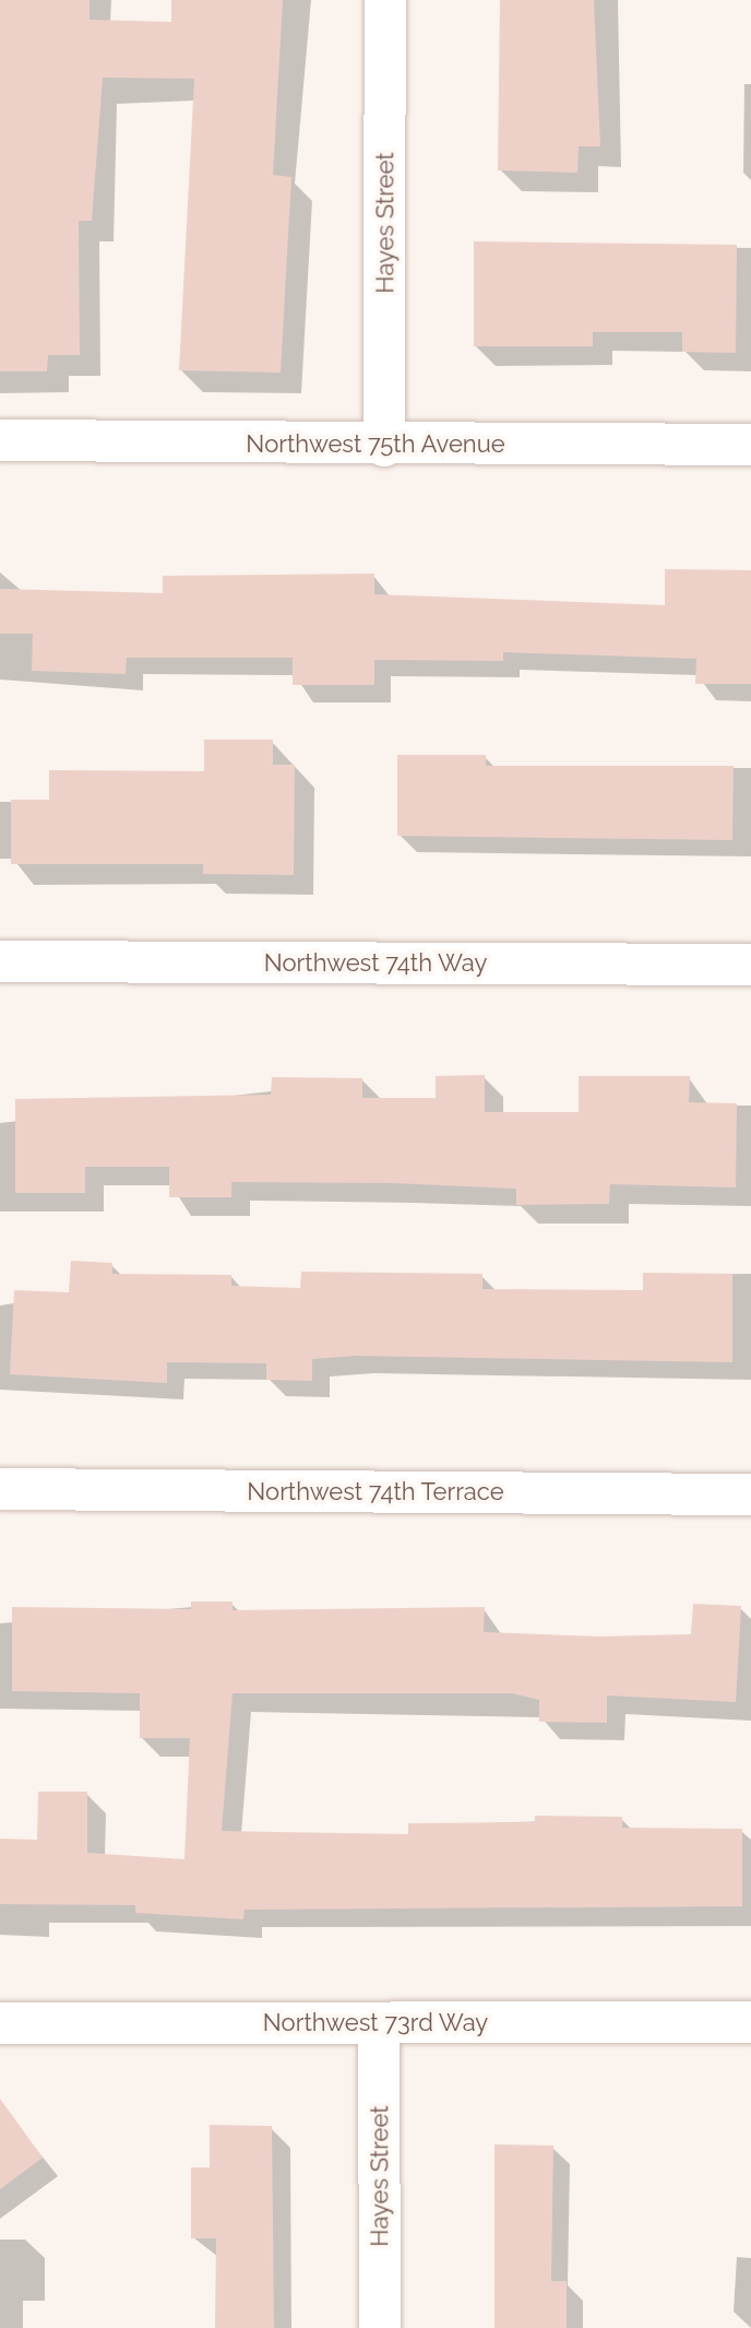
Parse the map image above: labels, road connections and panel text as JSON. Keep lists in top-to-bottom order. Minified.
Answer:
{"streets":{"street":["Hayes Street","Northwest 75th Avenue","Northwest 74th Way","Northwest 74th Terrace","Northwest 73rd Way"]},"crossings":[["Hayes Street","Northwest 75th Avenue"],["Hayes Street","Northwest 73rd Way"]]}
